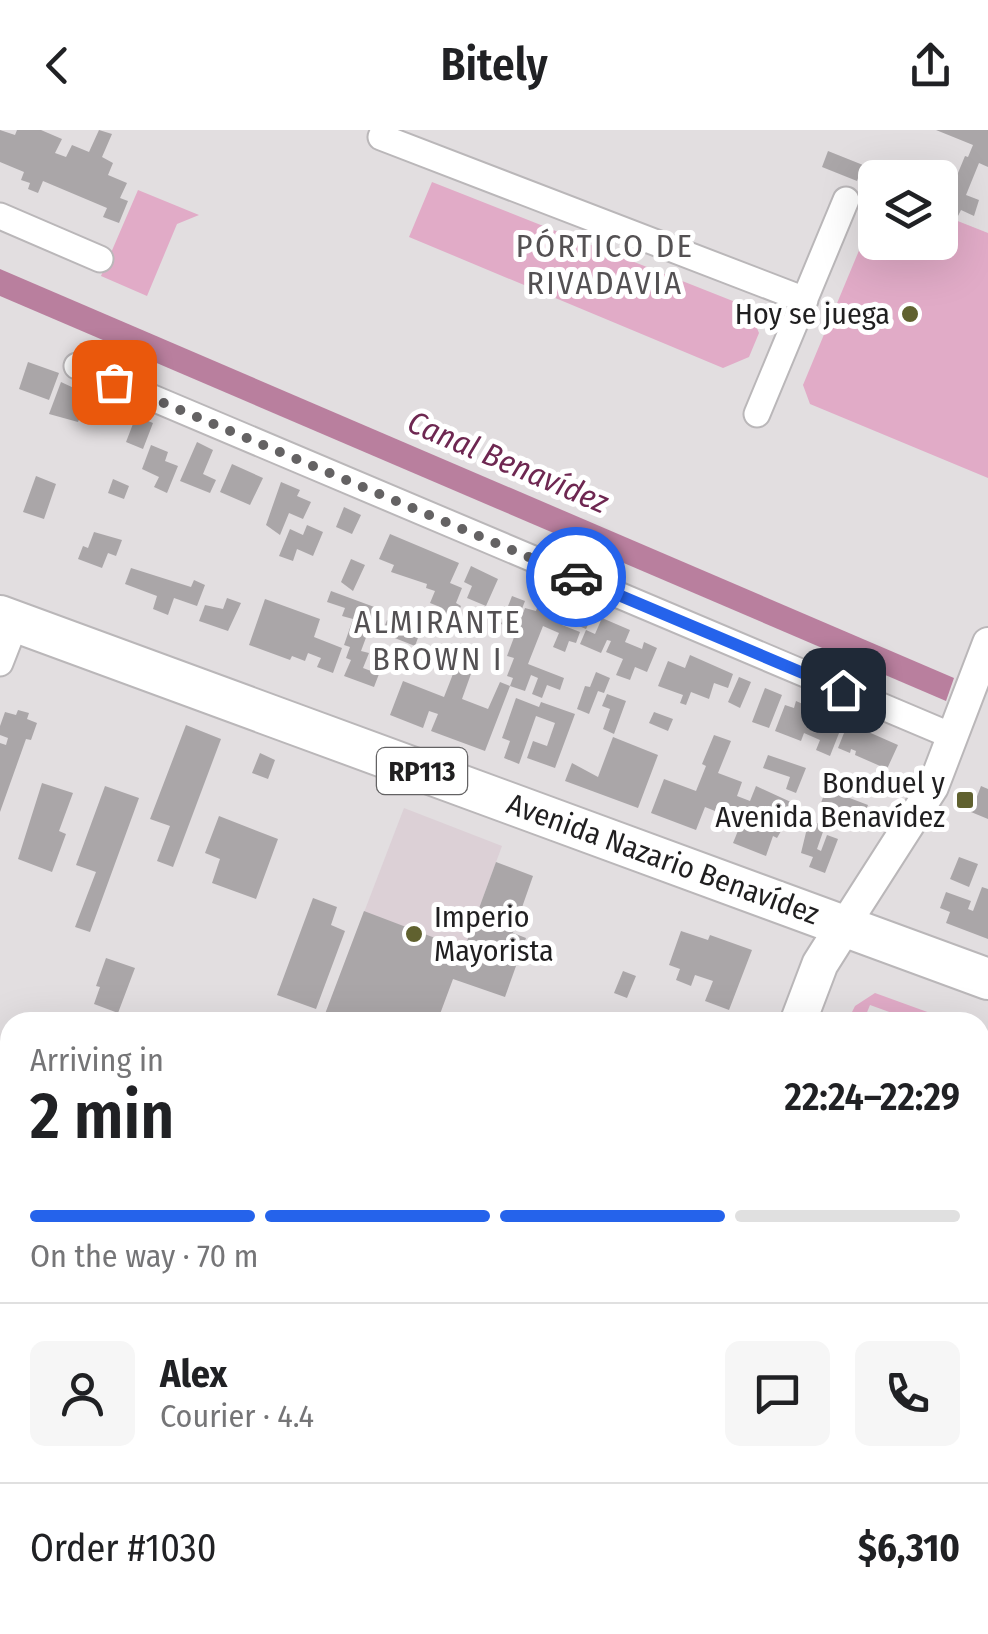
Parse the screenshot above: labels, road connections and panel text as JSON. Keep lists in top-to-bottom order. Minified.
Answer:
{"streets":{"main road":["RP113","Avenida Nazario Benavídez"]},"districts":["PÓRTICO DE RIVADAVIA","ALMIRANTE BROWN I"],"water":["Canal Benavídez"],"places":{"other":["Hoy se juega","Imperio Mayorista"],"transit":["Bonduel y Avenida Benavídez"]},"page":{"header":"Bitely","heading":["2 min","Arriving in","22:24–22:29"],"panel":["Alex","Courier · 4.4","Order #1030","$6,310"],"bar":"On the way · 70 m"}}
